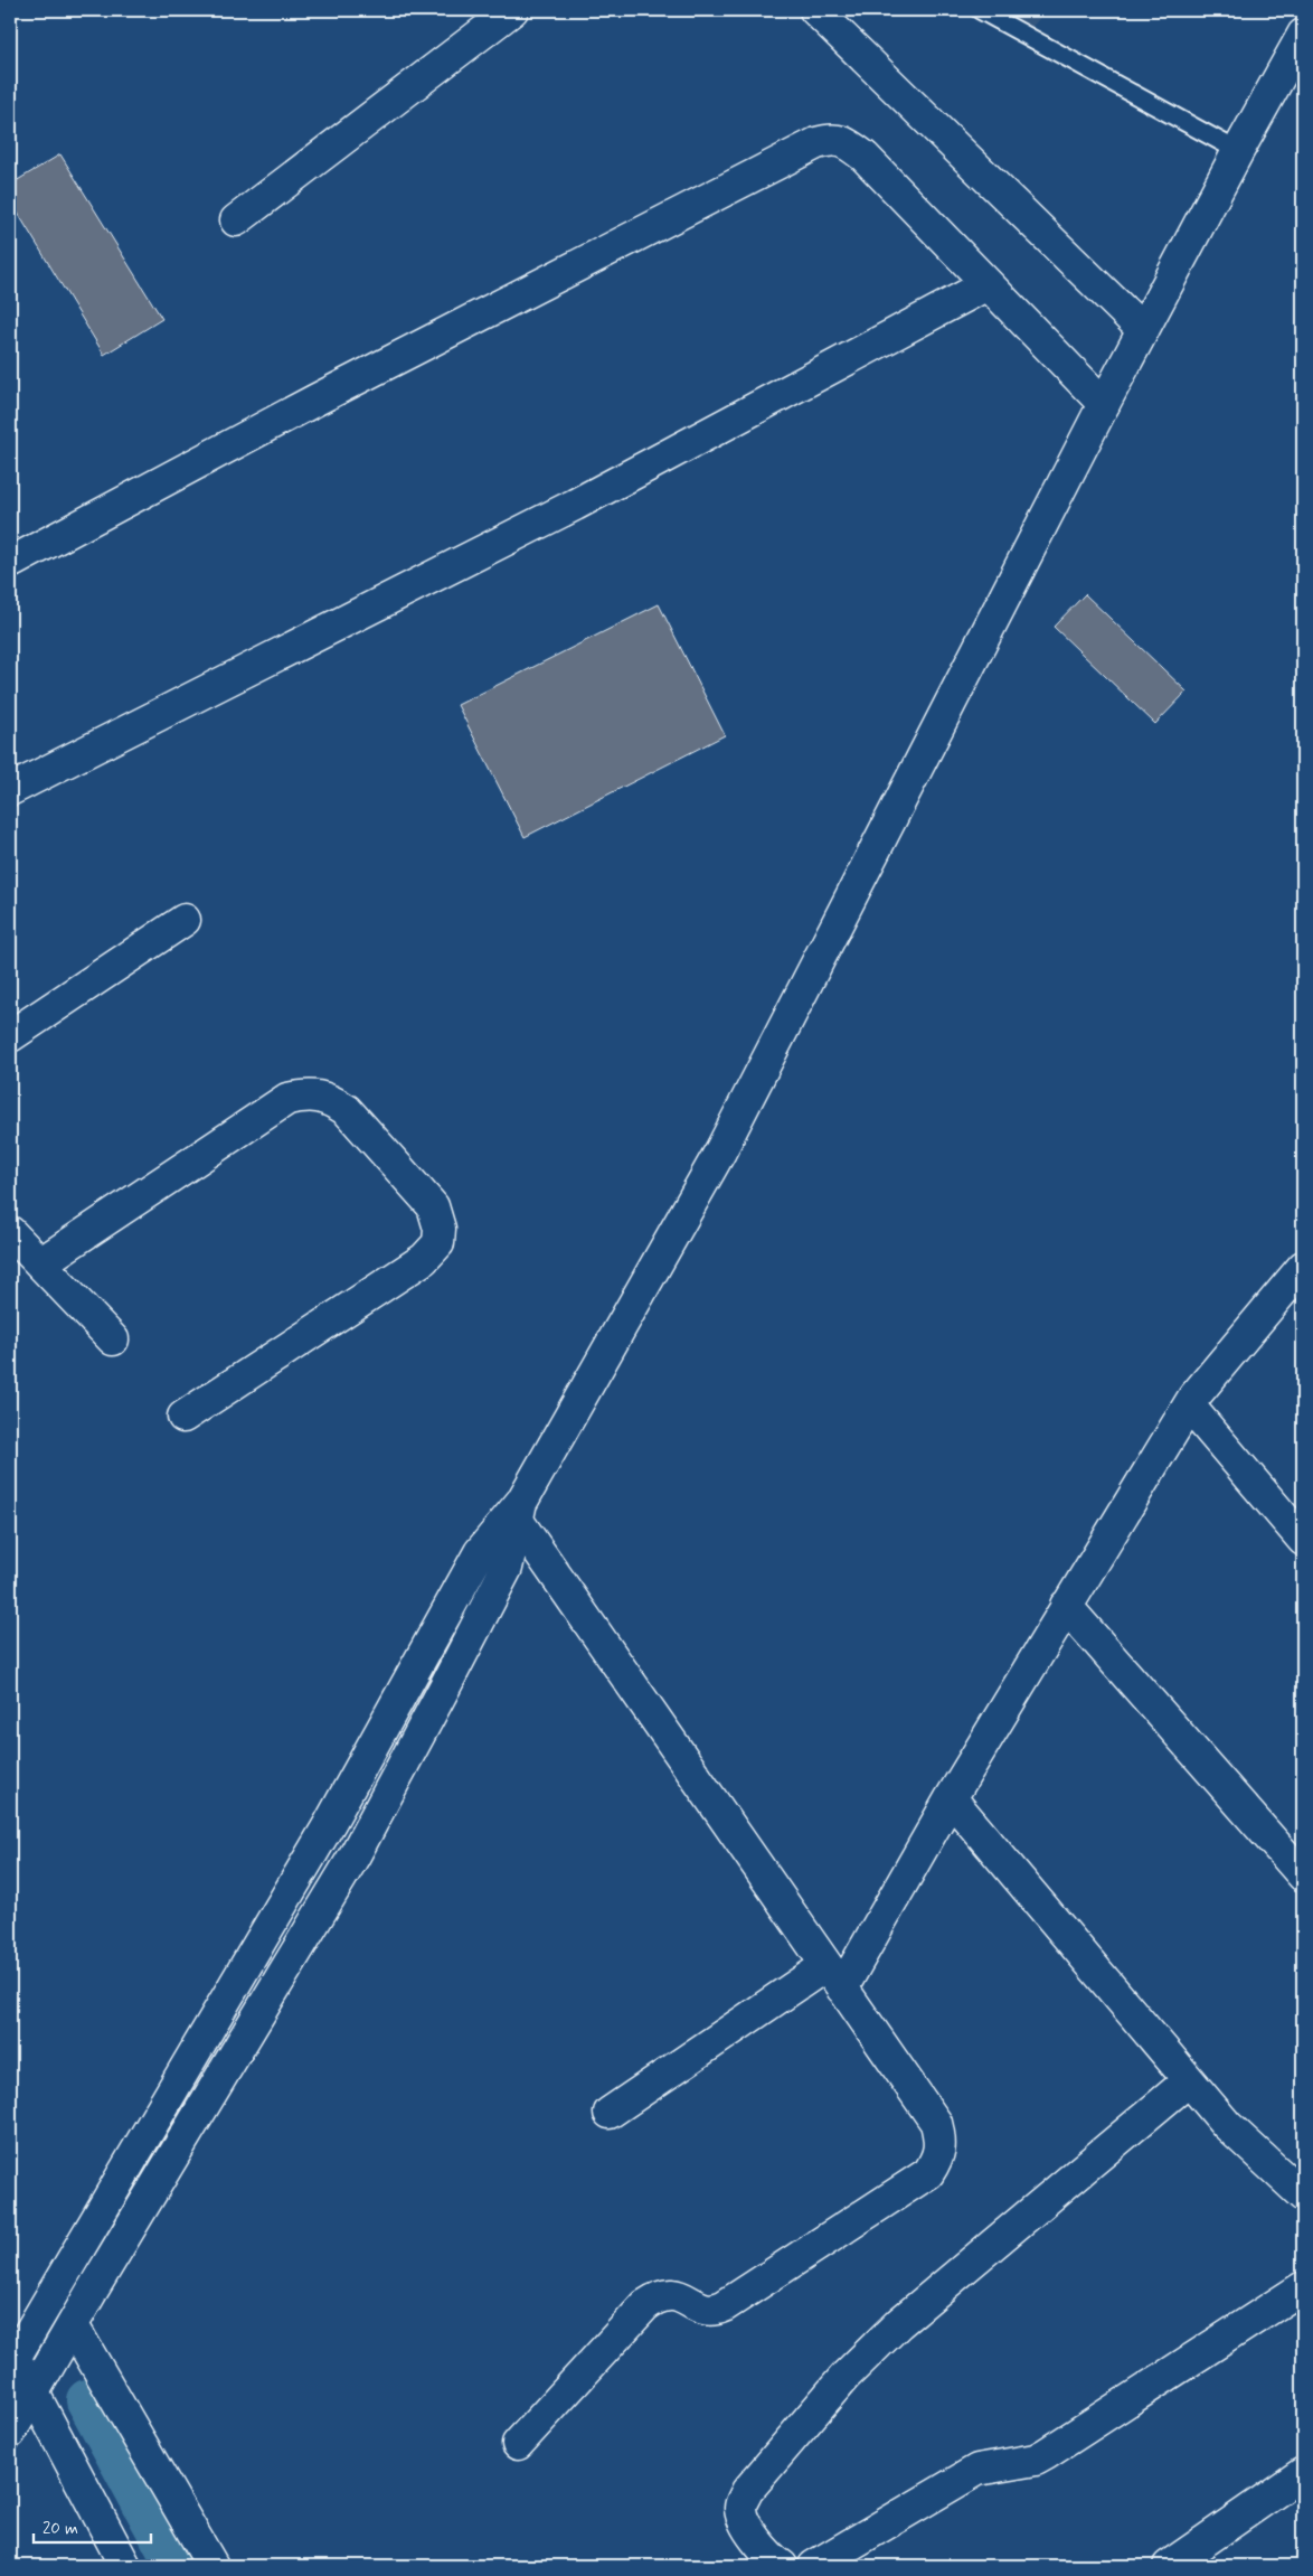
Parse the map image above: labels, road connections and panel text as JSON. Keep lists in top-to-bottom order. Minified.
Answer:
{"scale_bar":"20 m"}
